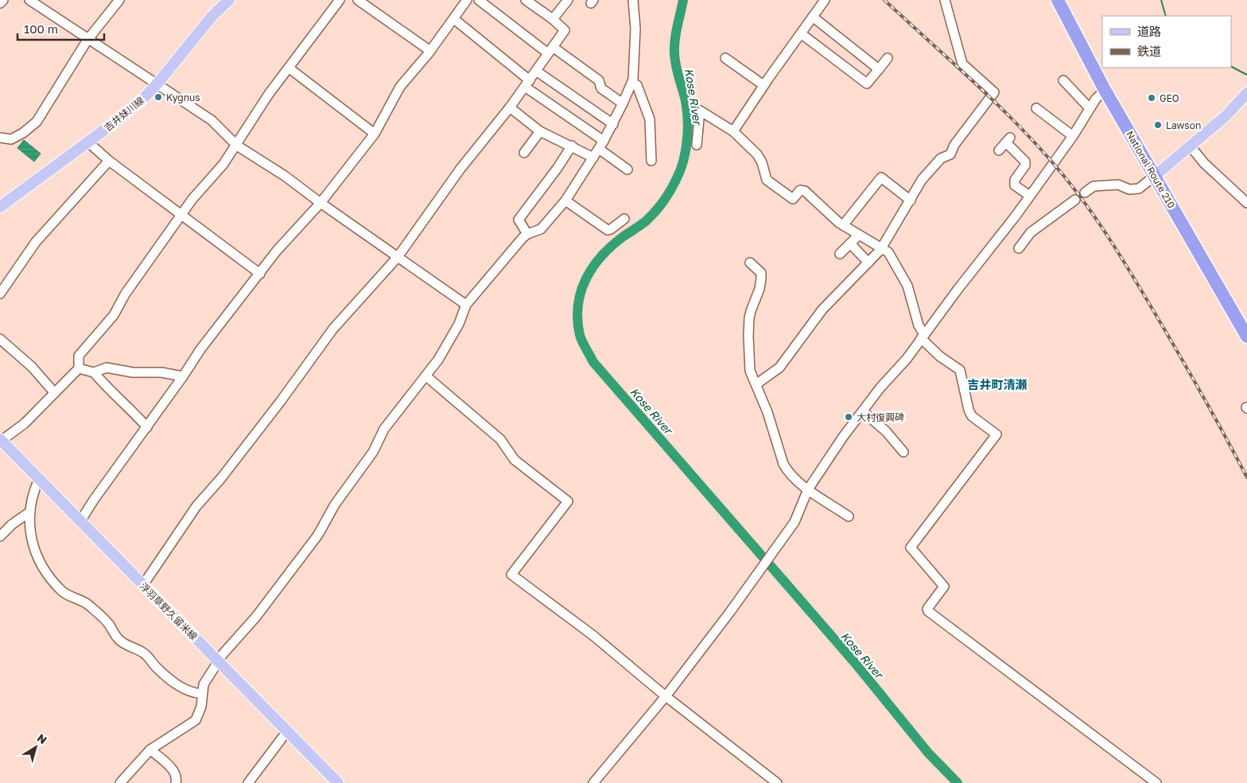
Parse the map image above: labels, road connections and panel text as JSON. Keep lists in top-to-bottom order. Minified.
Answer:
{"streets":{"highway":["National Route 210"],"main road":["吉井妹川線","浮羽草野久留米線"]},"districts":["吉井町清瀬"],"water":["Kose River"],"places":["Kygnus","GEO","Lawson","大村復興碑"],"legend":["道路","鉄道"],"scale_bar":"100 m","north":"top right"}
